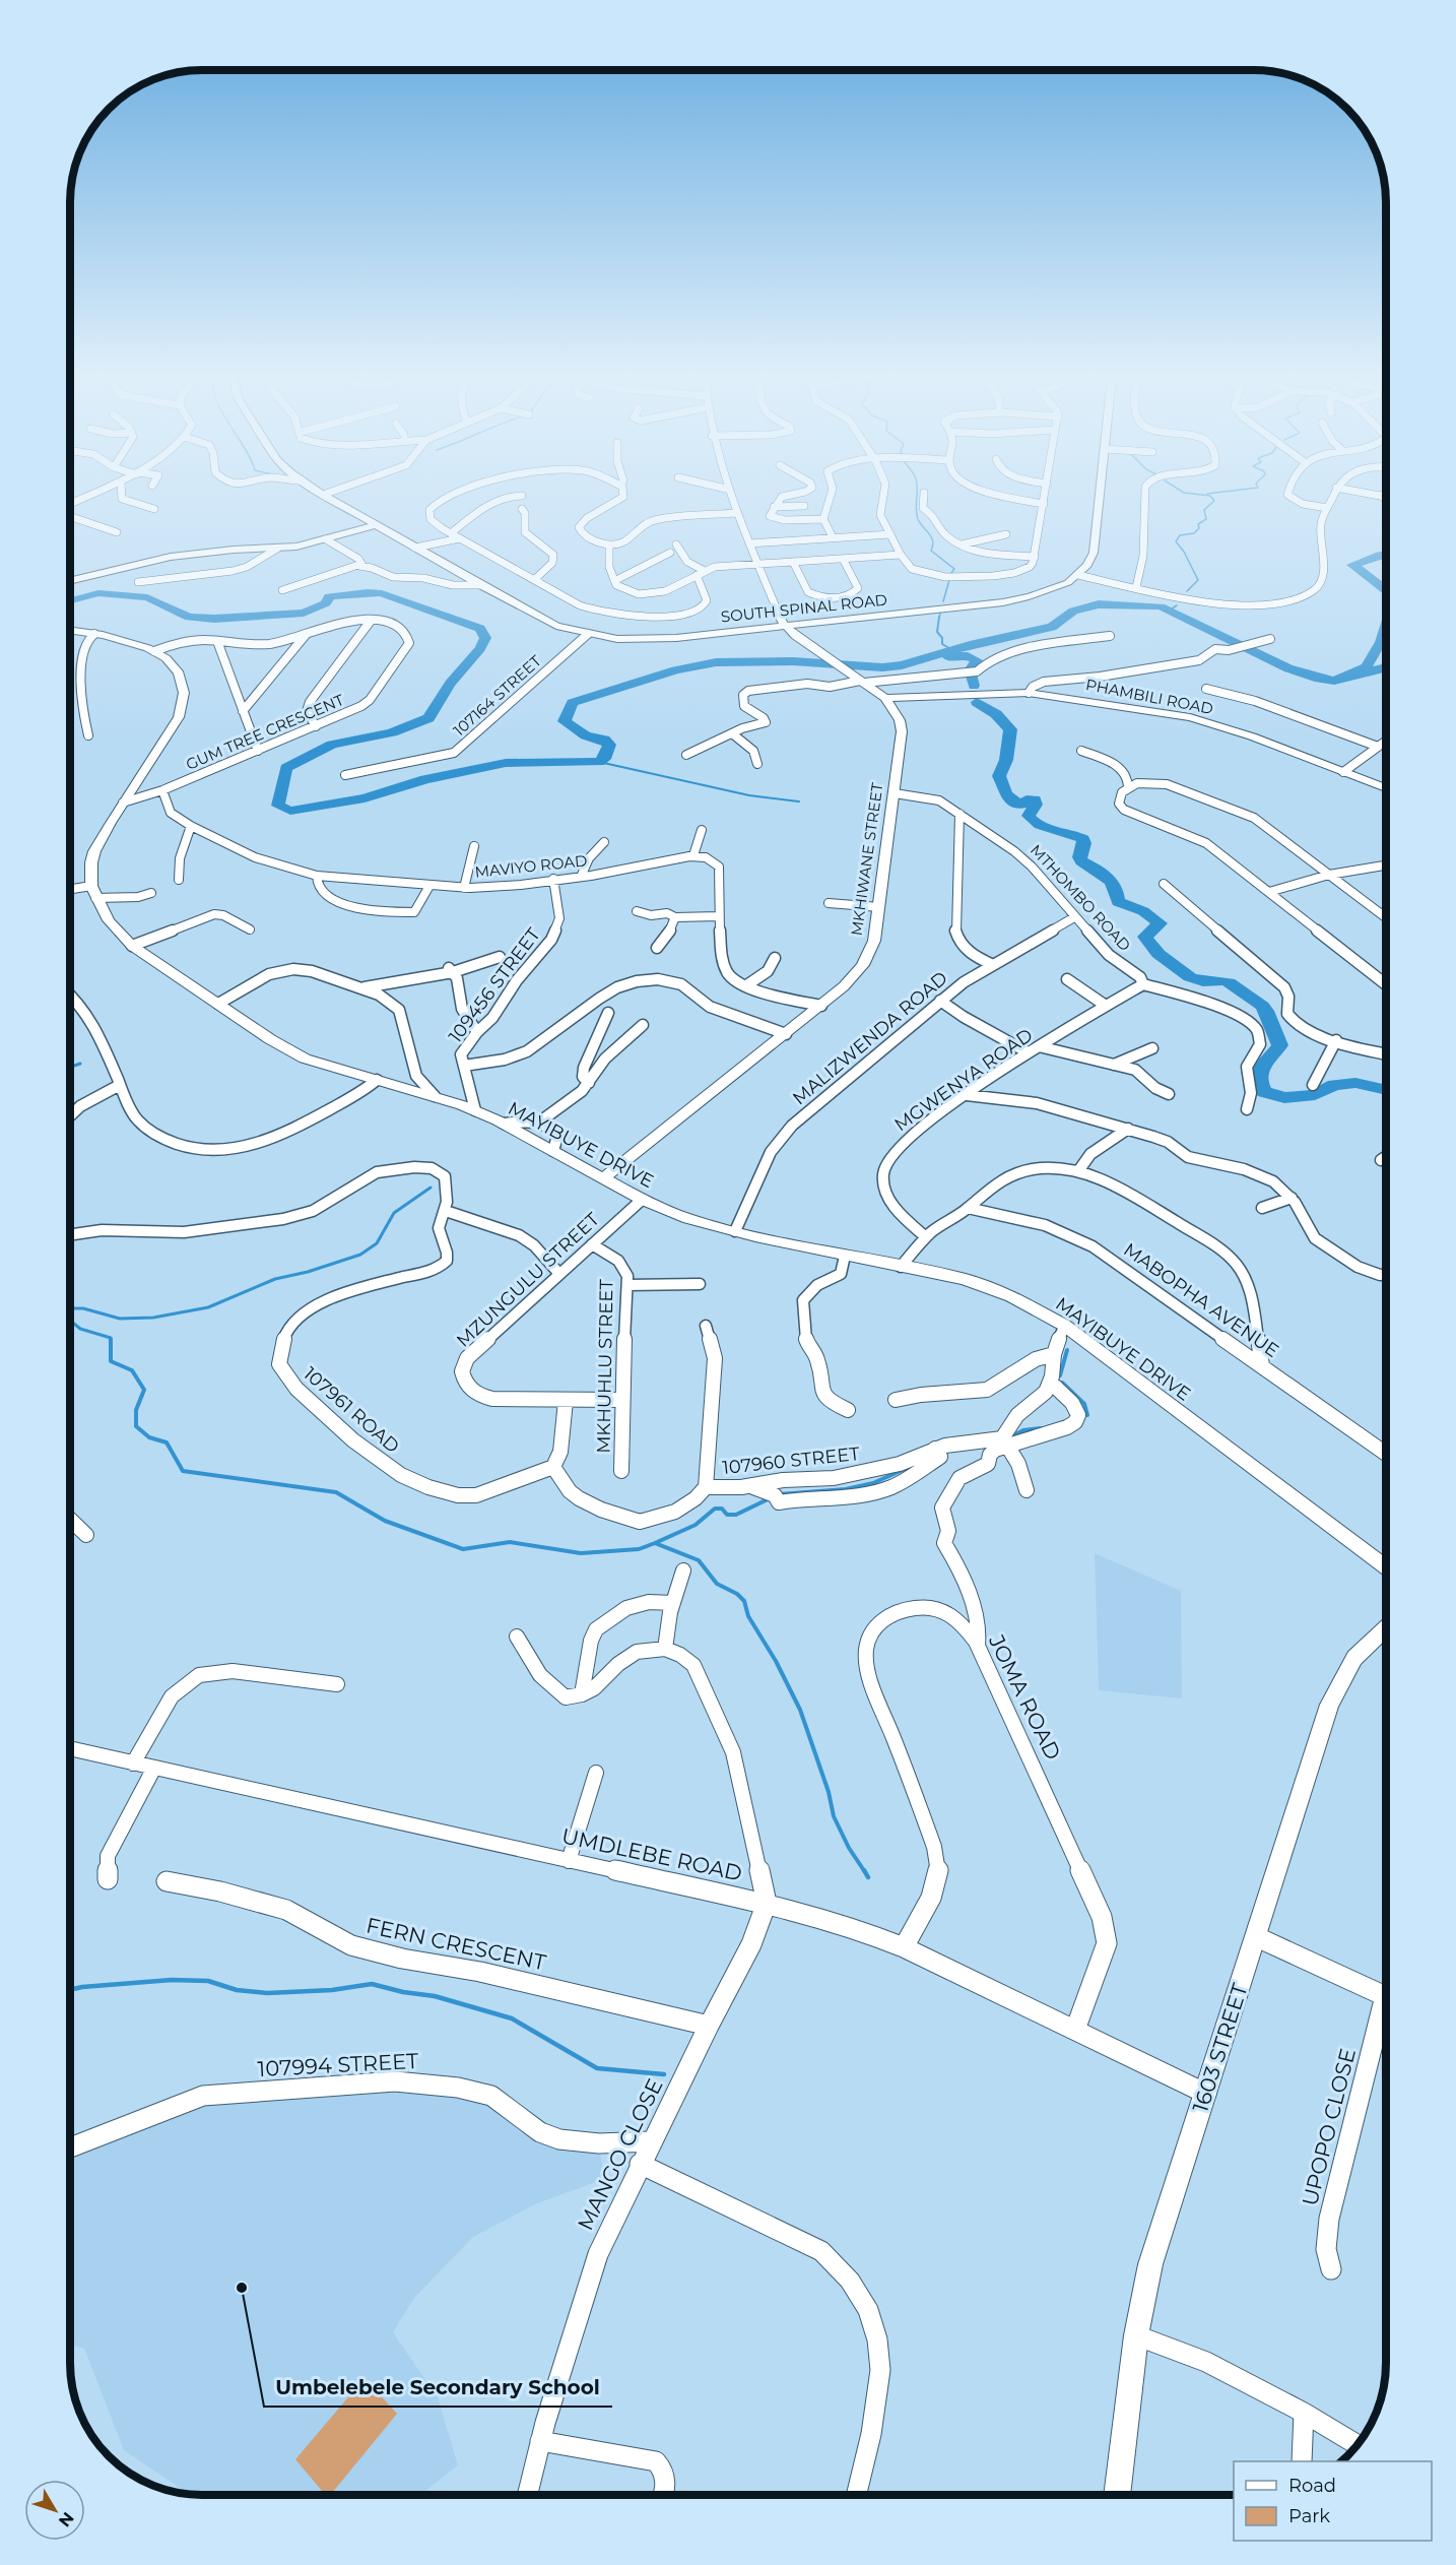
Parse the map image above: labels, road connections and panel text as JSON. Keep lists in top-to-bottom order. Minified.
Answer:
{"streets":{"street":["SOUTH SPINAL ROAD","107164 STREET","PHAMBILI ROAD","GUM TREE CRESCENT","MKHIWANE STREET","MAVIYO ROAD","MTHOMBO ROAD","109456 STREET","MALIZWENDA ROAD","MGWENYA ROAD","MAYIBUYE DRIVE","MZUNGULU STREET","MABOPHA AVENUE","MKHUHLU STREET","107961 ROAD","107960 STREET","JOMA ROAD","UMDLEBE ROAD","FERN CRESCENT","1603 STREET","107994 STREET","UPOPO CLOSE","MANGO CLOSE"]},"crossings":[["SOUTH SPINAL ROAD","107164 STREET"],["SOUTH SPINAL ROAD","MKHIWANE STREET"],["PHAMBILI ROAD","MKHIWANE STREET"],["GUM TREE CRESCENT","MAVIYO ROAD"],["MKHIWANE STREET","MTHOMBO ROAD"],["MKHIWANE STREET","MAYIBUYE DRIVE"],["MAVIYO ROAD","109456 STREET"],["MTHOMBO ROAD","MALIZWENDA ROAD"],["MTHOMBO ROAD","MGWENYA ROAD"],["109456 STREET","MAYIBUYE DRIVE"],["MALIZWENDA ROAD","MAYIBUYE DRIVE"],["MAYIBUYE DRIVE","MZUNGULU STREET"],["MZUNGULU STREET","MKHUHLU STREET"],["107961 ROAD","107960 STREET"],["JOMA ROAD","UMDLEBE ROAD"],["UMDLEBE ROAD","1603 STREET"],["UMDLEBE ROAD","MANGO CLOSE"],["FERN CRESCENT","MANGO CLOSE"],["107994 STREET","MANGO CLOSE"]],"places":["Umbelebele Secondary School"],"legend":["Road","Park"],"north":"bottom right"}
